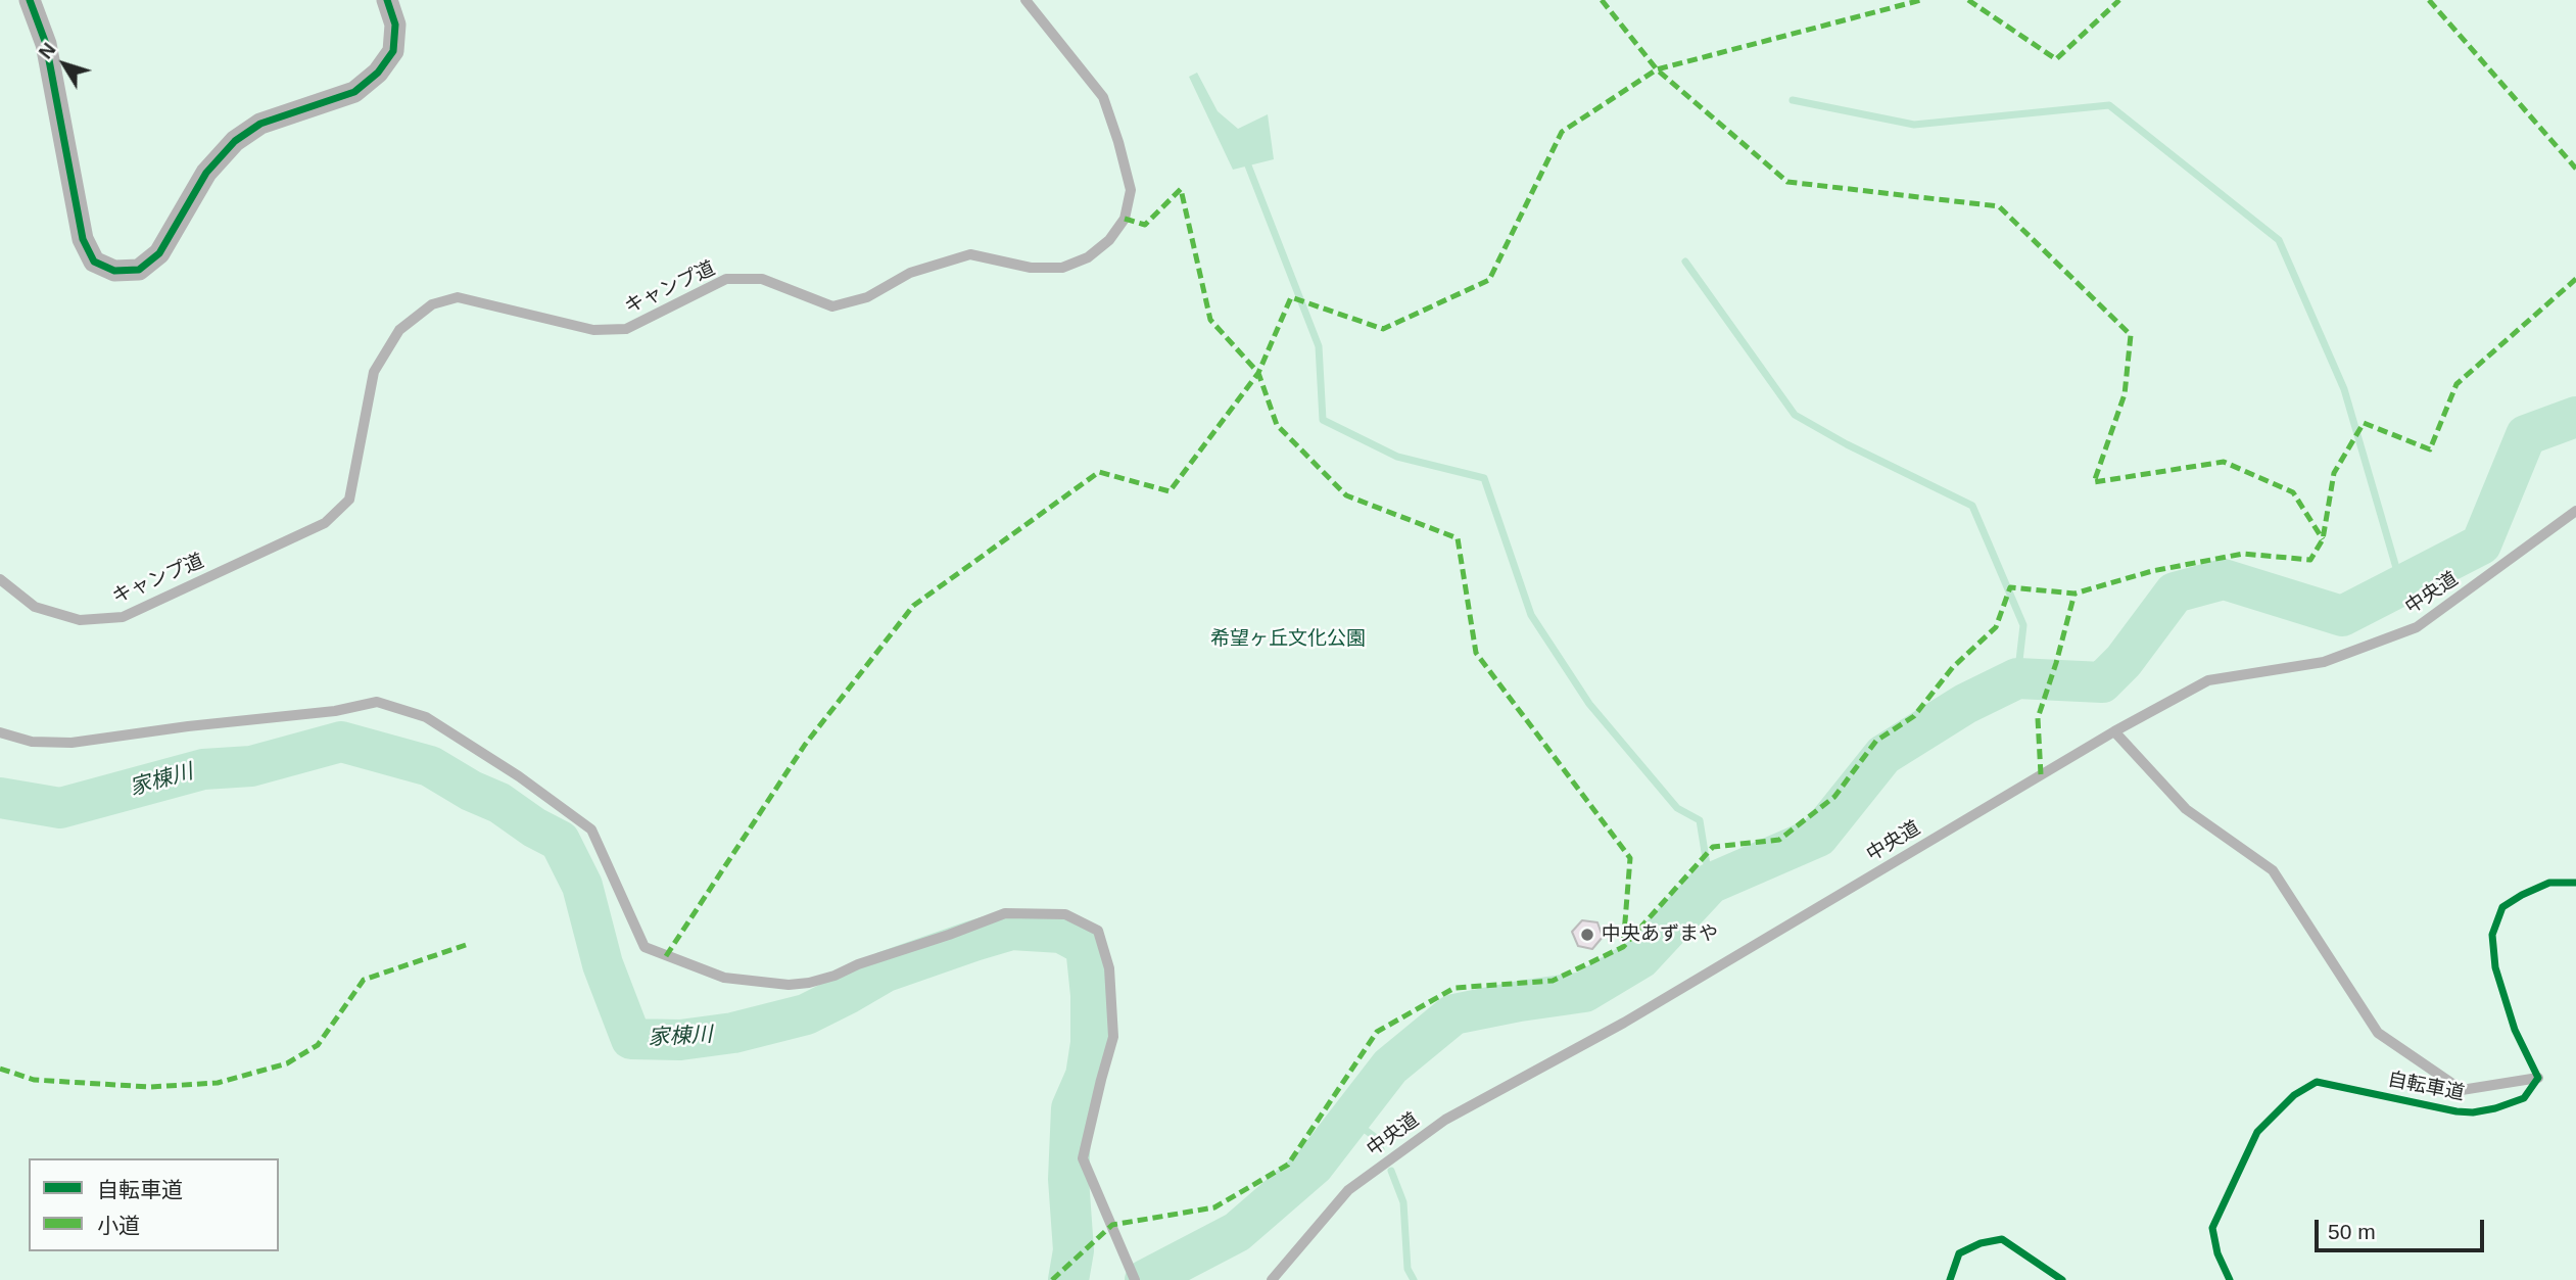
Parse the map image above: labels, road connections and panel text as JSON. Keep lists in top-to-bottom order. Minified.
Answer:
{"streets":{"lane":["キャンプ道","中央道"],"cycle path":["自転車道"]},"water":["家棟川"],"parks":["希望ヶ丘文化公園"],"places":["中央あずまや"],"legend":["自転車道","小道"],"scale_bar":"50 m","north":"top left"}
